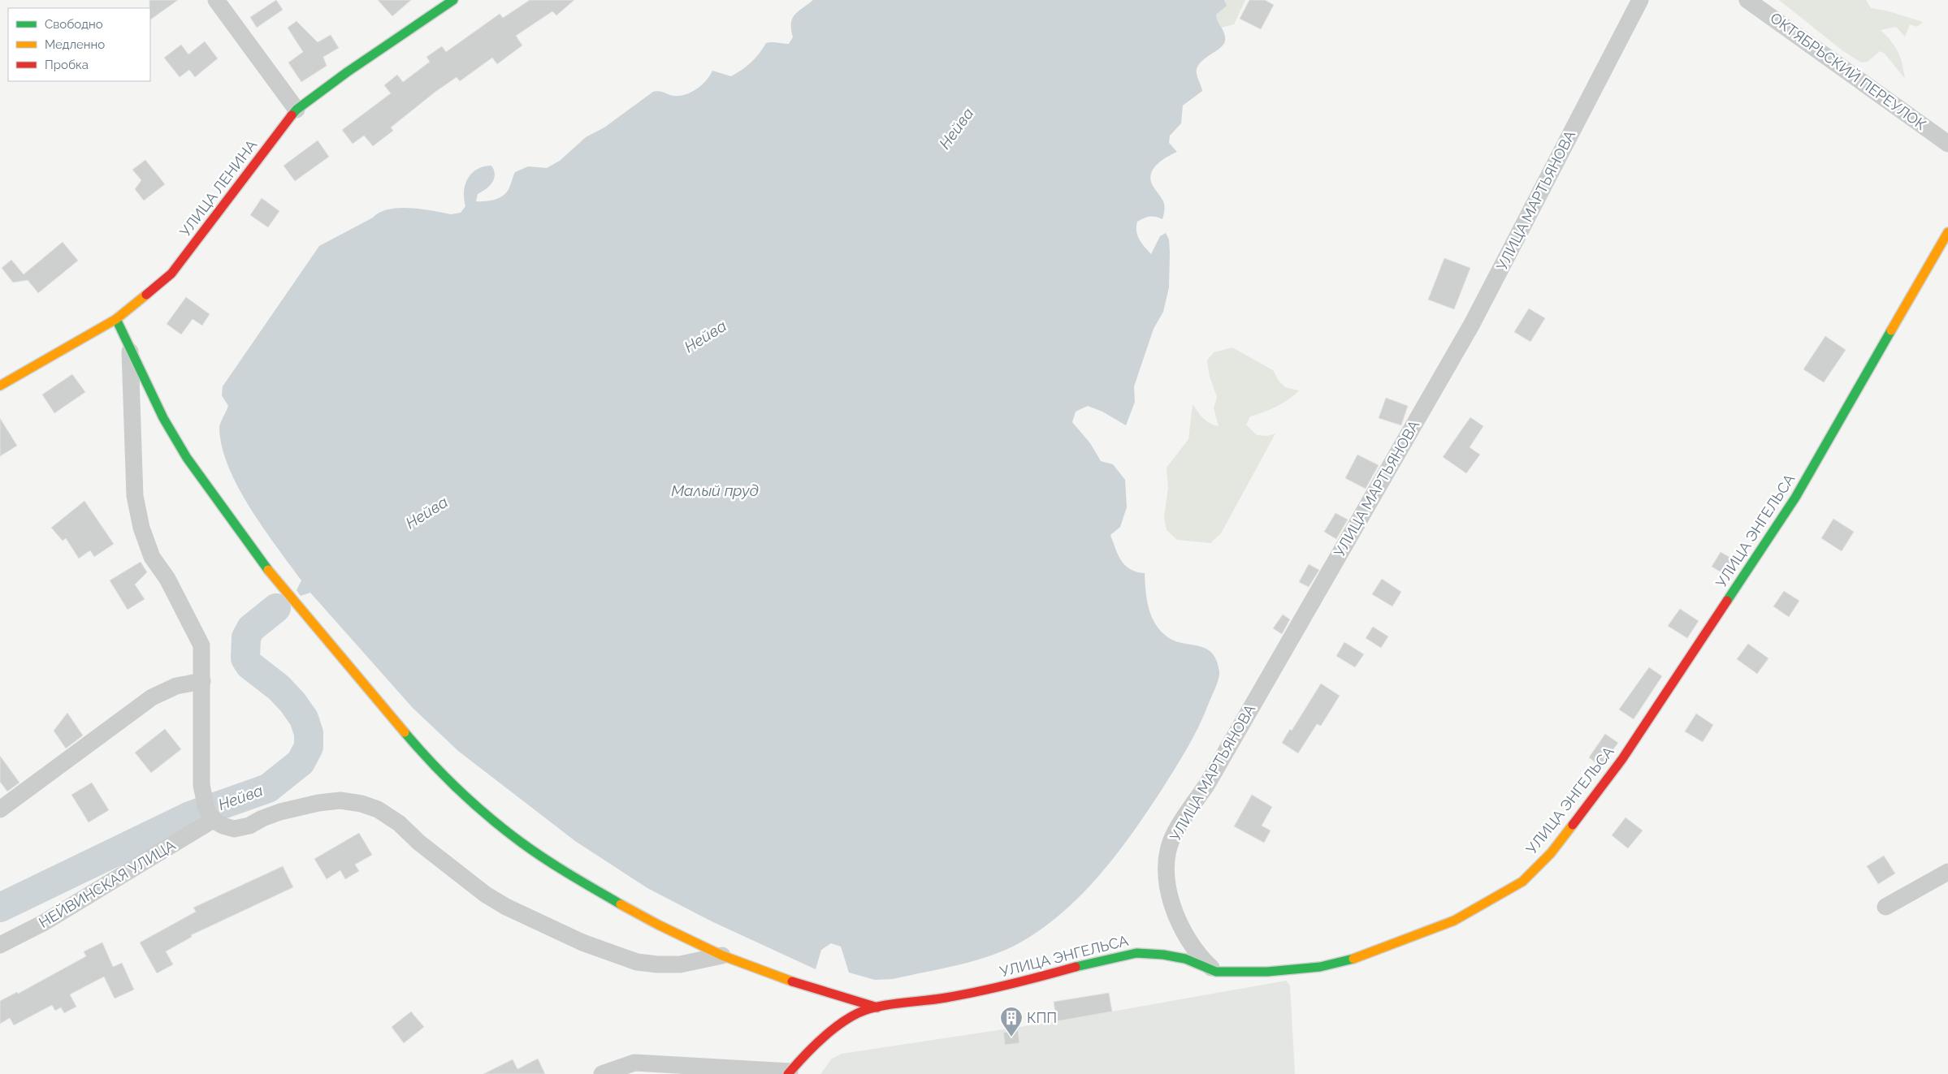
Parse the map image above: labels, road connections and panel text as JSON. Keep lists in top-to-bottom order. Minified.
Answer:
{"streets":{"street":["ОКТЯБРЬСКИЙ ПЕРЕУЛОК","УЛИЦА ЛЕНИНА","УЛИЦА МАРТЬЯНОВА","УЛИЦА ЭНГЕЛЬСА","НЕЙВИНСКАЯ УЛИЦА"]},"crossings":[["УЛИЦА МАРТЬЯНОВА","УЛИЦА ЭНГЕЛЬСА"]],"water":["Нейва","Малый пруд"],"places":{"building":["КПП"]},"legend":["Свободно","Медленно","Пробка"]}
